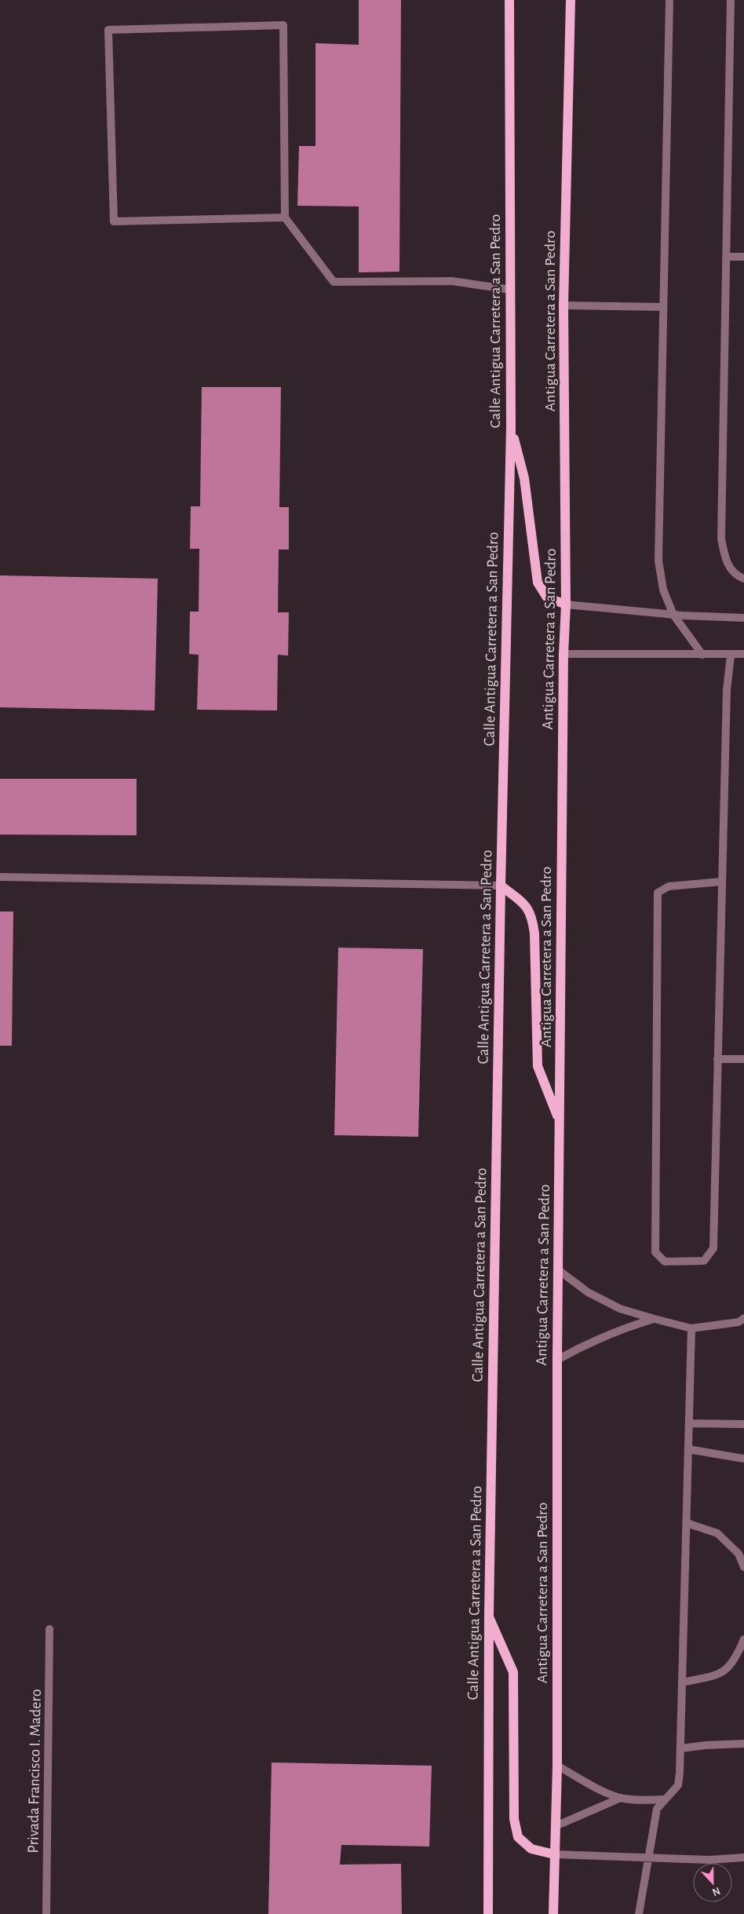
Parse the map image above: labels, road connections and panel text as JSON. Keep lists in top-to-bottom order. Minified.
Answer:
{"streets":{"main road":["Calle Antigua Carretera a San Pedro","Antigua Carretera a San Pedro"],"street":["Privada Francisco I. Madero"]},"north":"bottom"}
